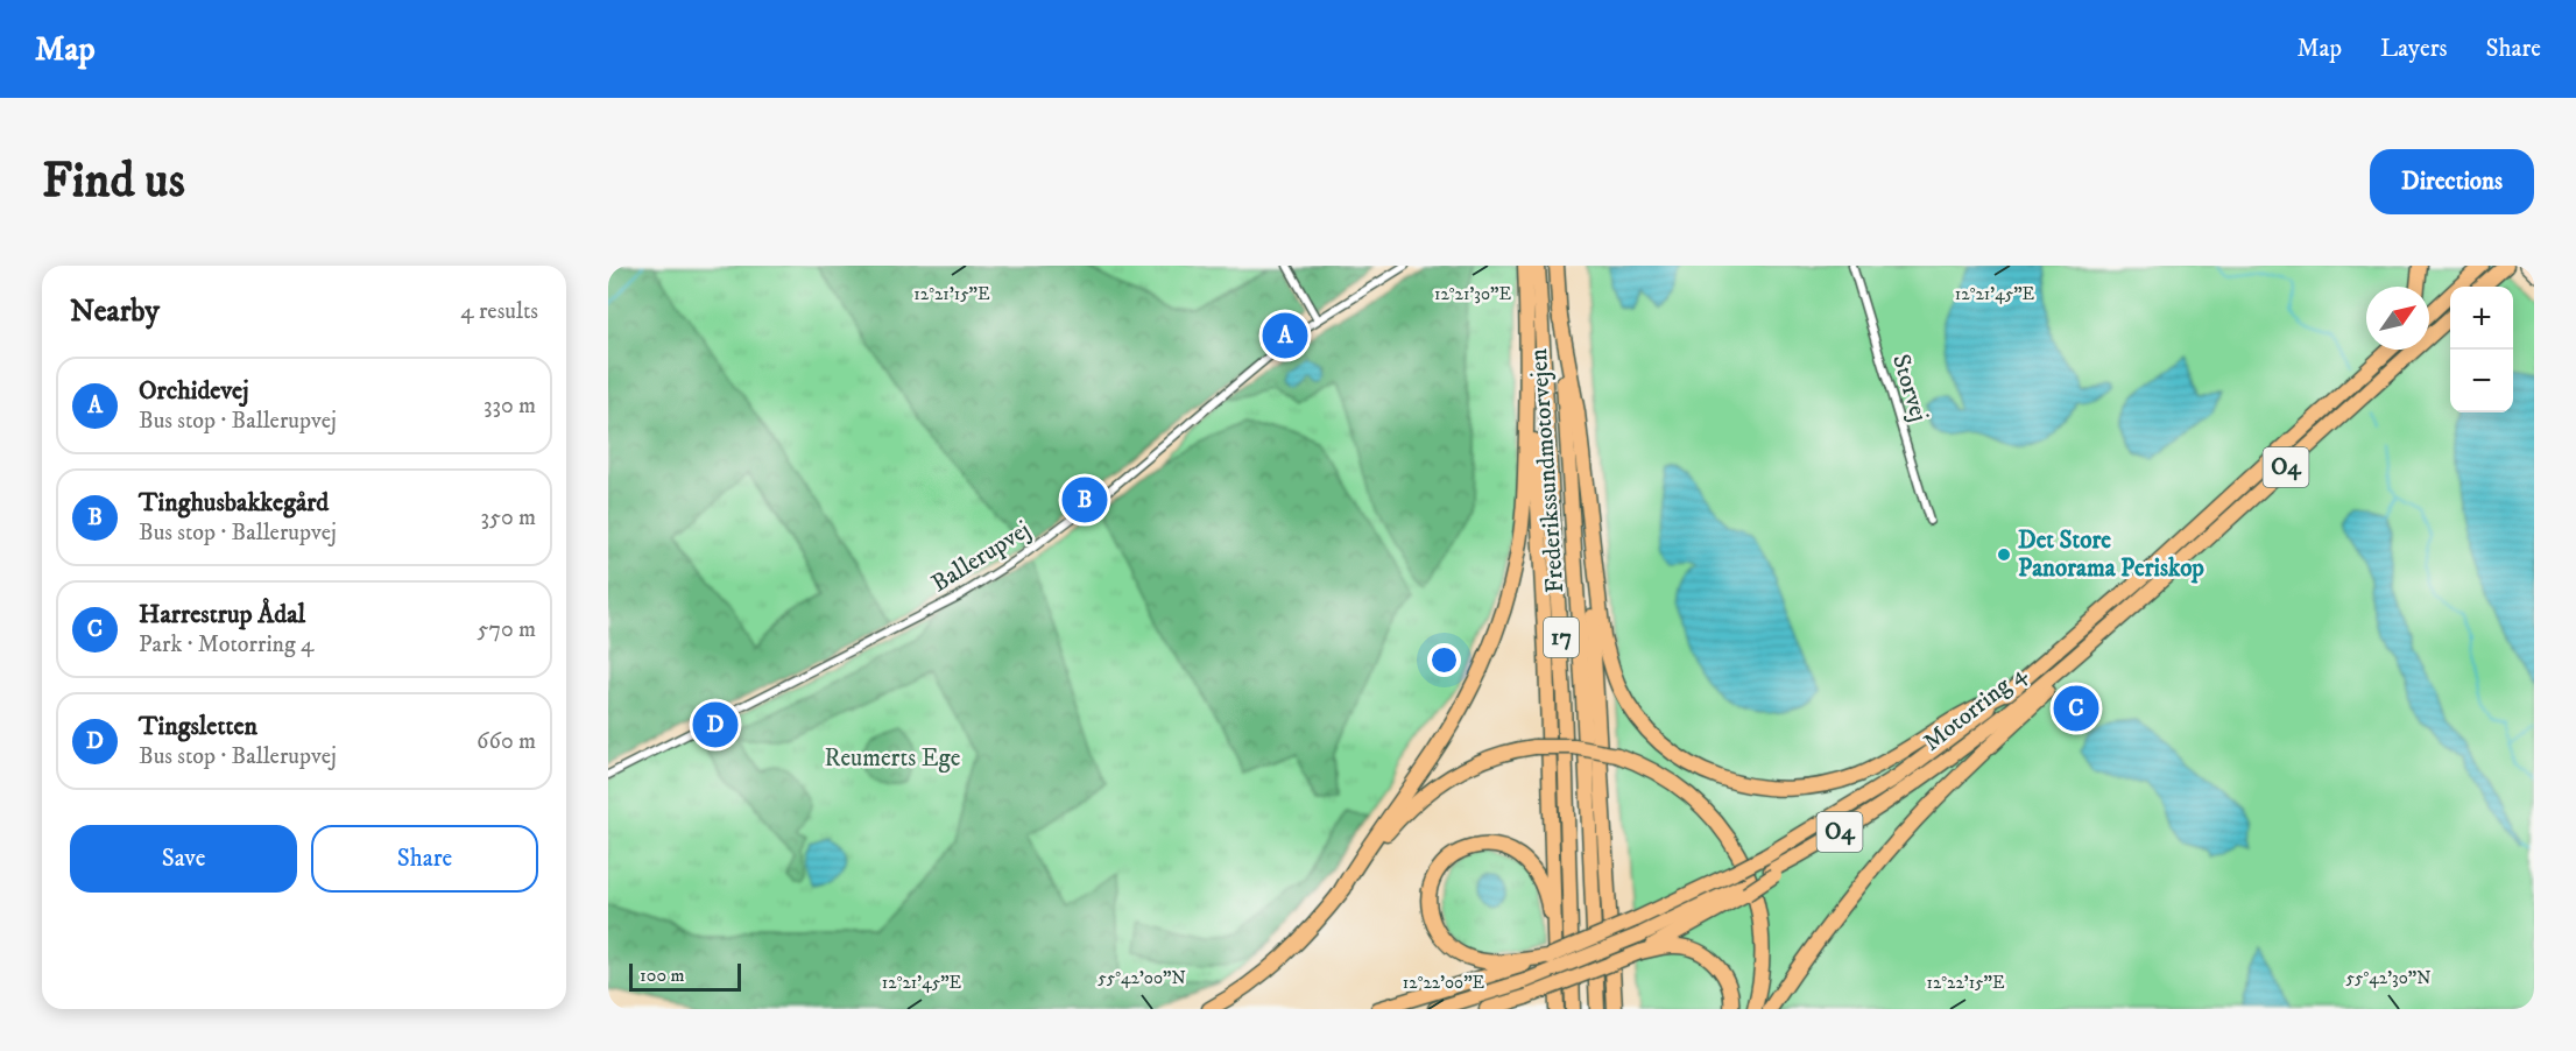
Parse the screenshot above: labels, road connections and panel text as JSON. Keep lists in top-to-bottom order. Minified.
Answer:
{"streets":{"highway":["O4","Frederikssundmotorvejen","17","Motorring 4"],"street":["Storvej","Ballerupvej"]},"crossings":[["O4","Motorring 4"]],"parks":["Reumerts Ege"],"places":["Det Store Panorama Periskop"],"scale_bar":"100 m","north":"top right","page":{"header":"Map","nav":["Map","Layers","Share"],"buttons":["Directions",["Save","Share"]],"title":"Find us","heading":["Nearby","4 results"],"map_buttons":["+","−"],"pins":["A","B","C","D"],"list":[{"mark":"A","name":"Orchidevej","note":"Bus stop · Ballerupvej","value":"330 m"},{"mark":"B","name":"Tinghusbakkegård","note":"Bus stop · Ballerupvej","value":"350 m"},{"mark":"C","name":"Harrestrup Ådal","note":"Park · Motorring 4","value":"570 m"},{"mark":"D","name":"Tingsletten","note":"Bus stop · Ballerupvej","value":"660 m"}],"scale":"100 m"},"coordinates":["12°21'15\"E","12°21'45\"E","12°21'30\"E","55°42'00\"N","55°42'30\"N","12°22'00\"E","12°22'15\"E"]}
